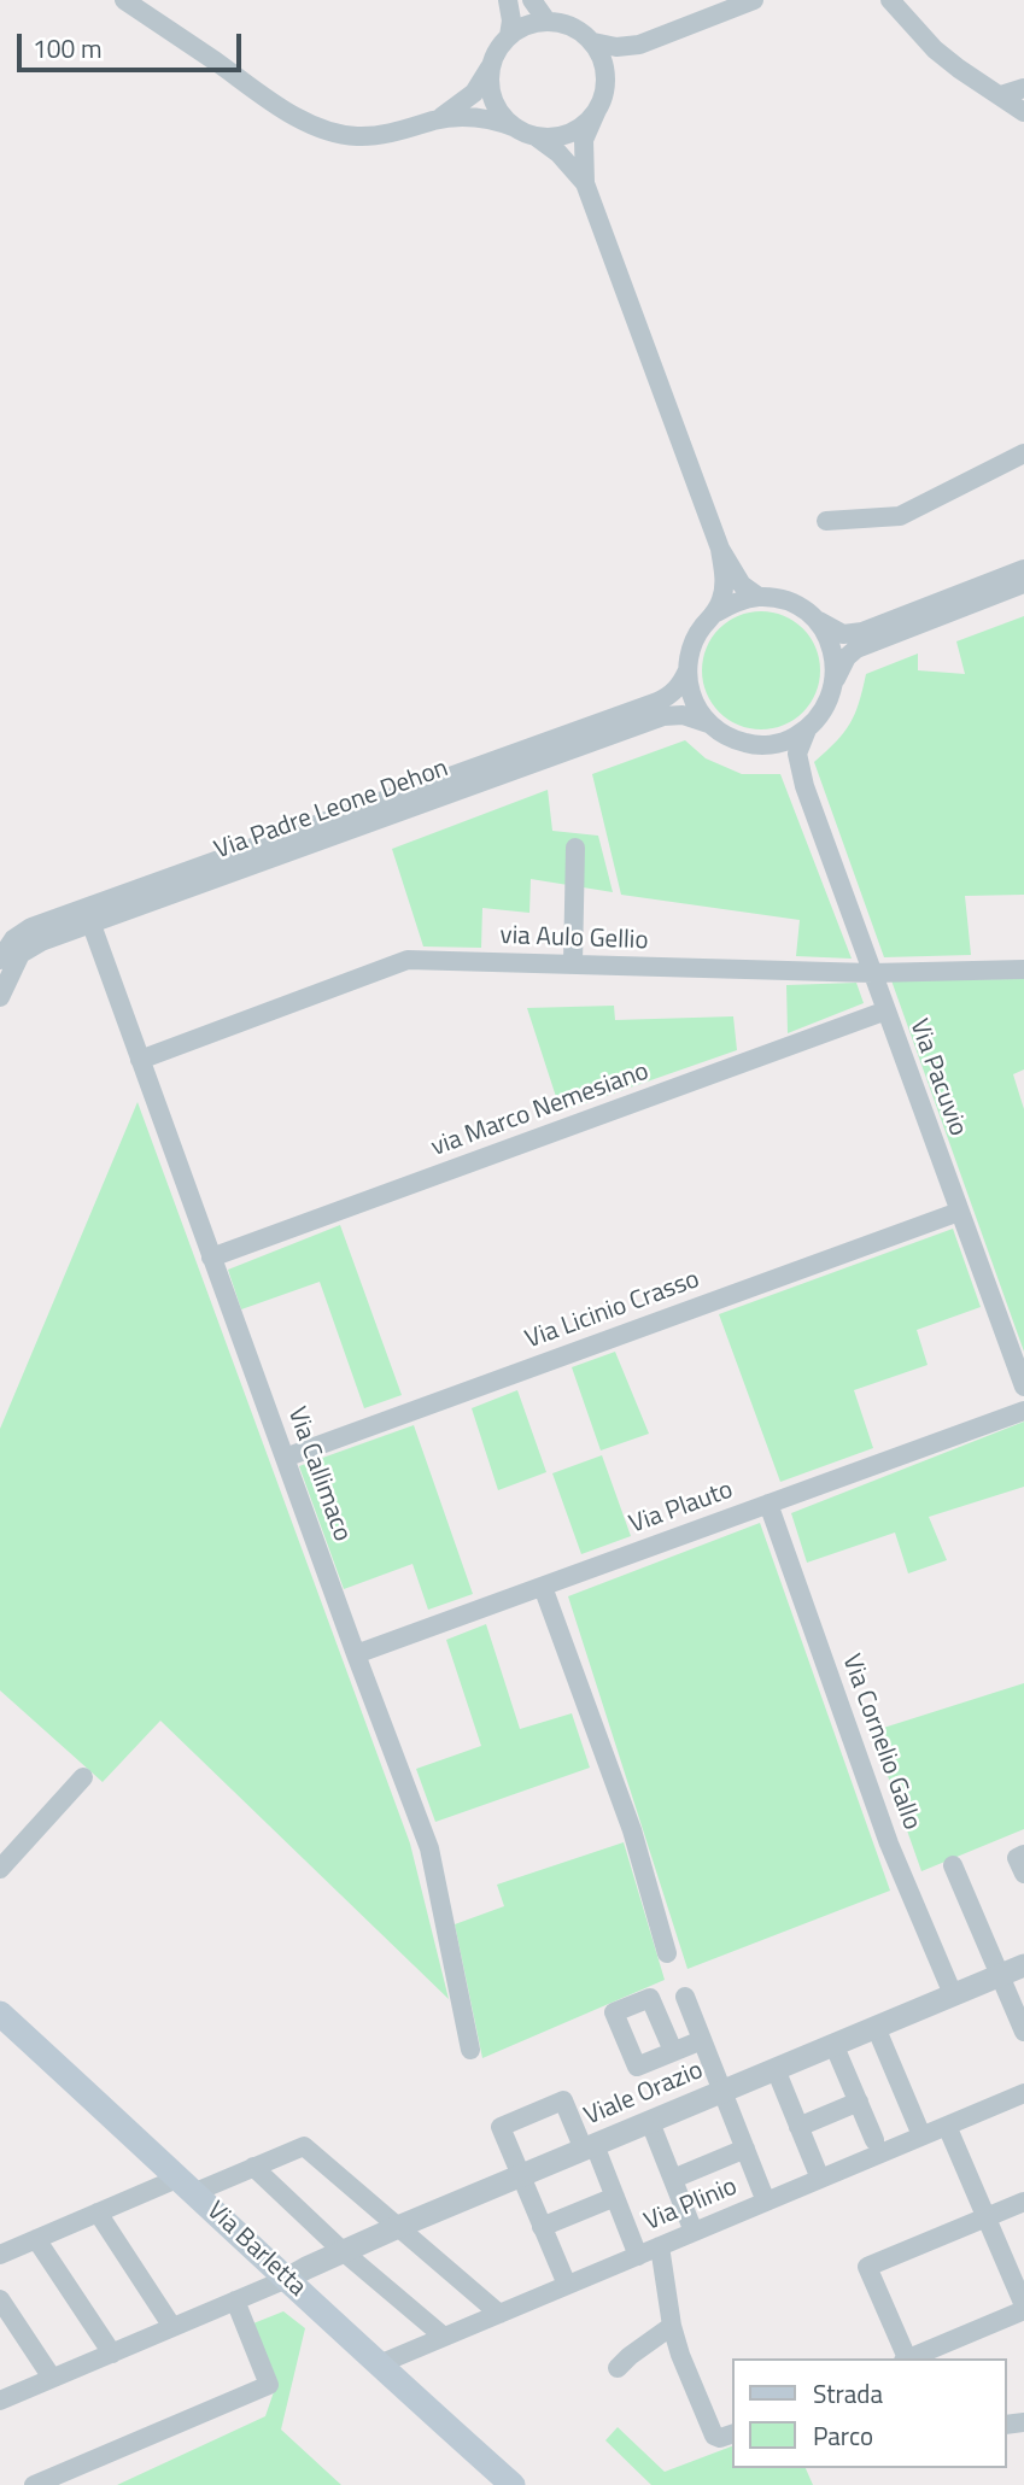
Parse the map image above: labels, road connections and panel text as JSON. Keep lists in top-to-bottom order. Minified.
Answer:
{"streets":{"main road":["Via Barletta"],"street":["Via Padre Leone Dehon","via Aulo Gellio","Via Pacuvio","via Marco Nemesiano","Via Licinio Crasso","Via Callimaco","Via Plauto","Via Cornelio Gallo","Viale Orazio","Via Plinio"]},"crossings":[["Via Padre Leone Dehon","Via Pacuvio"],["Via Padre Leone Dehon","Via Callimaco"],["via Aulo Gellio","Via Pacuvio"],["via Aulo Gellio","Via Callimaco"],["Via Pacuvio","via Marco Nemesiano"],["Via Pacuvio","Via Licinio Crasso"],["via Marco Nemesiano","Via Callimaco"],["Via Licinio Crasso","Via Callimaco"],["Via Callimaco","Via Plauto"],["Via Plauto","Via Cornelio Gallo"],["Via Cornelio Gallo","Viale Orazio"],["Viale Orazio","Via Barletta"],["Via Plinio","Via Barletta"]],"legend":["Strada","Parco"],"scale_bar":"100 m"}
